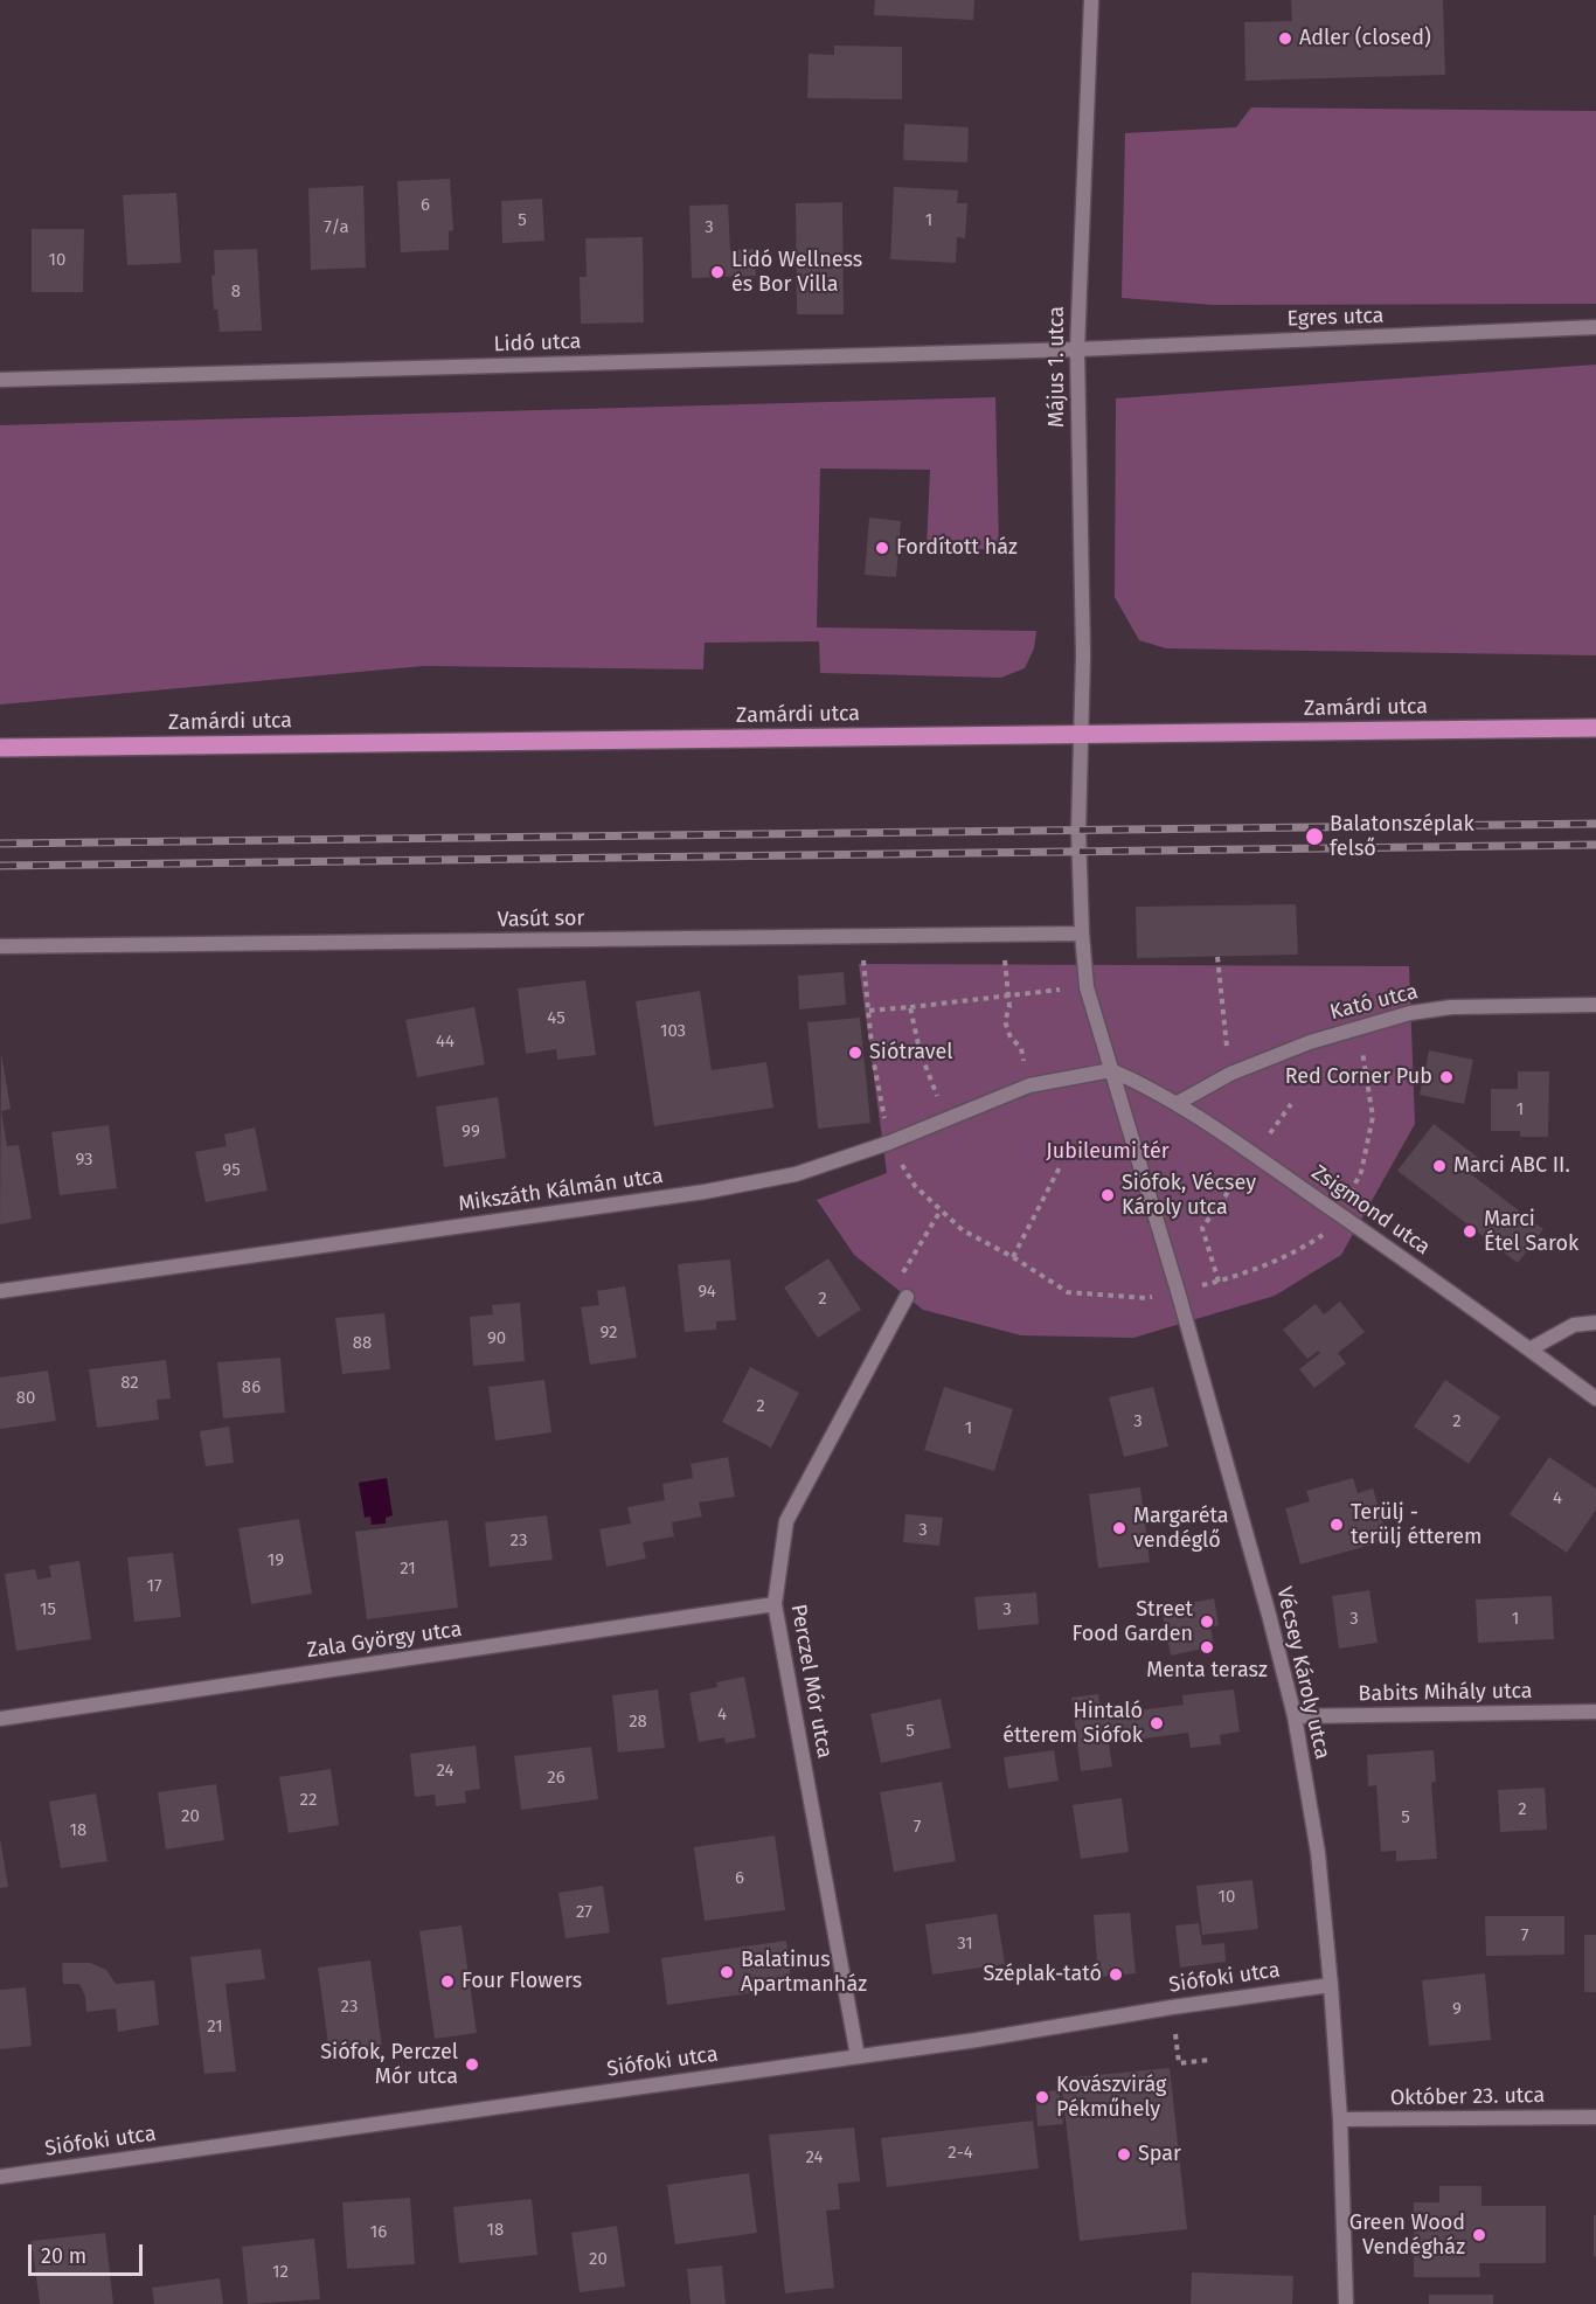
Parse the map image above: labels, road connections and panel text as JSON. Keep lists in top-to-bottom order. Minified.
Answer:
{"streets":{"main road":["Zamárdi utca"],"street":["Egres utca","Lidó utca","Május 1. utca","Vasút sor","Kató utca","Mikszáth Kálmán utca","Zsigmond utca","Zala György utca","Vécsey Károly utca","Perczel Mór utca","Babits Mihály utca","Siófoki utca","Október 23. utca"]},"crossings":[["Egres utca","Lidó utca"],["Egres utca","Május 1. utca"],["Lidó utca","Május 1. utca"],["Május 1. utca","Zamárdi utca"],["Kató utca","Zsigmond utca"],["Mikszáth Kálmán utca","Zsigmond utca"],["Mikszáth Kálmán utca","Vécsey Károly utca"],["Zsigmond utca","Vécsey Károly utca"],["Zala György utca","Perczel Mór utca"],["Vécsey Károly utca","Babits Mihály utca"],["Vécsey Károly utca","Siófoki utca"],["Vécsey Károly utca","Október 23. utca"],["Perczel Mór utca","Siófoki utca"]],"parks":["Jubileumi tér"],"places":["Adler (closed)","Lidó Wellness és Bor Villa","Fordított ház","Balatonszéplak felső","Siótravel","Red Corner Pub","Marci ABC II.","Siófok, Vécsey Károly utca","Marci Étel Sarok","Terülj - terülj étterem","Margaréta vendéglő","Street Food Garden","Menta terasz","Hintaló étterem Siófok","Balatinus Apartmanház","Széplak-tató","Four Flowers","Siófok, Perczel Mór utca","Kovászvirág Pékműhely","Spar","Green Wood Vendégház"],"house_numbers":["6","5","1","7/a","3","10","8","45","103","44","1","99","93","95","94","2","92","90","88","82","86","80","2","3","2","1","4","3","23","19","21","17","15","3","3","1","4","28","5","24","26","22","2","20","5","7","18","6","10","27","7","31","23","9","21","2-4","24","18","16","20","12"],"scale_bar":"20 m"}
